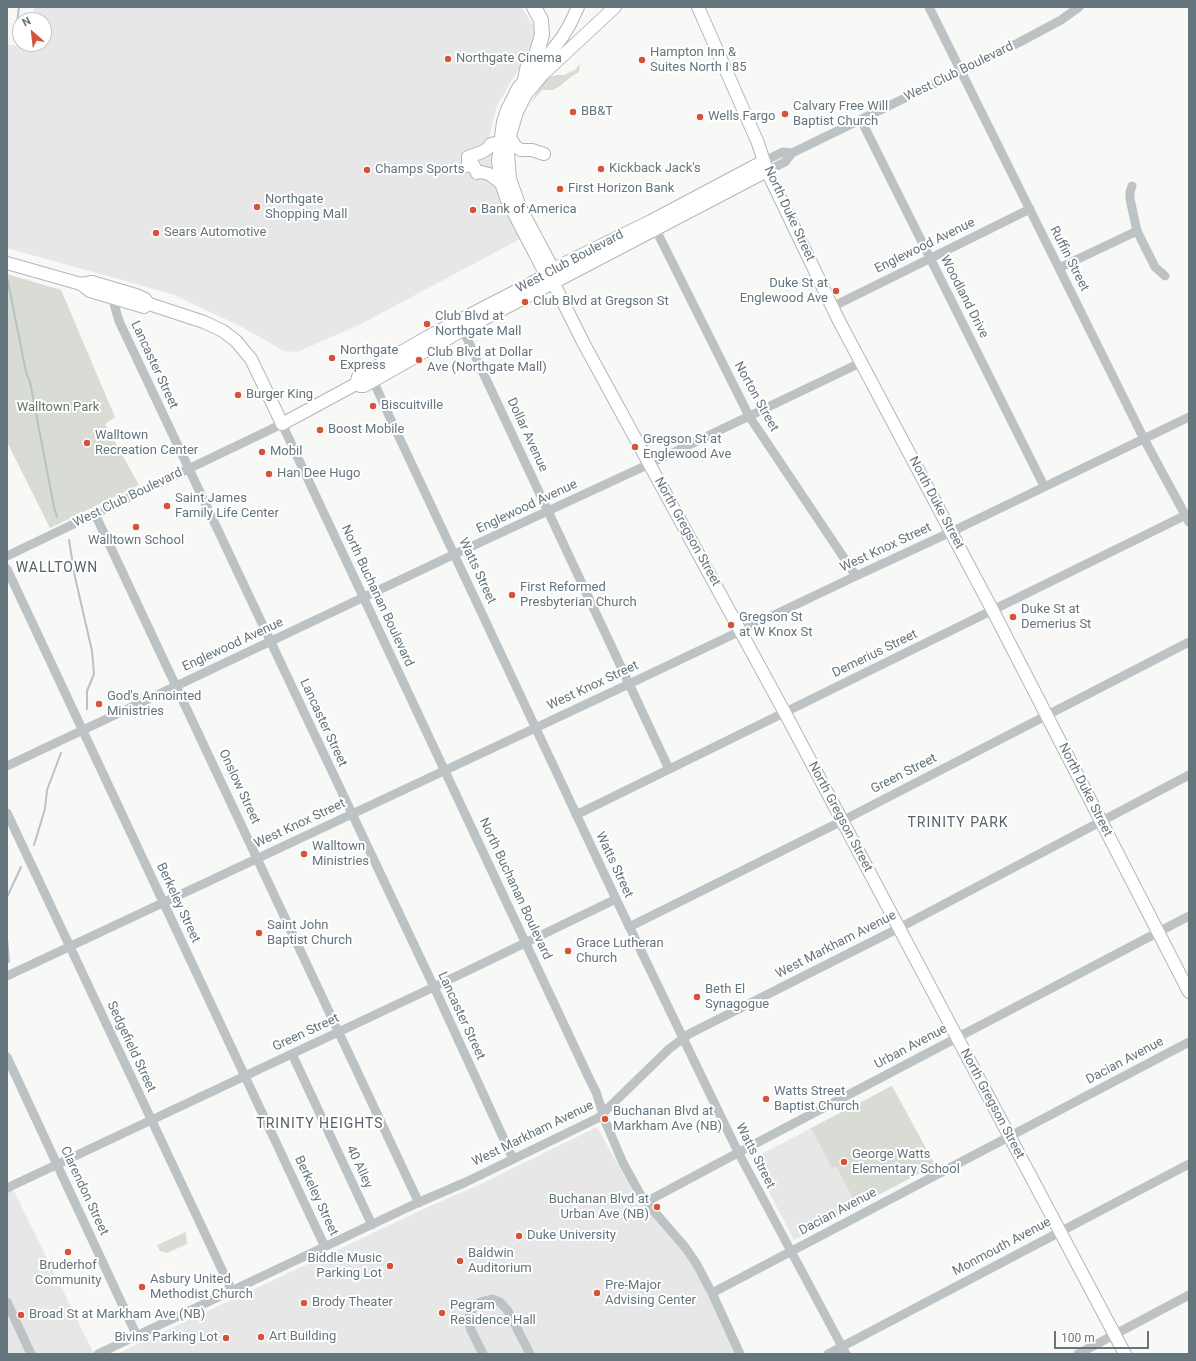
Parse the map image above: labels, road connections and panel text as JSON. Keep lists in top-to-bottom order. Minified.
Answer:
{"streets":{"main road":["West Club Boulevard","North Duke Street","North Gregson Street"],"street":["Englewood Avenue","Ruffin Street","Woodland Drive","Lancaster Street","Norton Street","Dollar Avenue","West Knox Street","Watts Street","North Buchanan Boulevard","Demerius Street","Green Street","Onslow Street","Berkeley Street","West Markham Avenue","Sedgefield Street","Urban Avenue","Dacian Avenue","40 Alley","Clarendon Street","Monmouth Avenue"]},"crossings":[["West Club Boulevard","North Duke Street"],["West Club Boulevard","Ruffin Street"],["West Club Boulevard","Woodland Drive"],["West Club Boulevard","Lancaster Street"],["West Club Boulevard","Norton Street"],["West Club Boulevard","Dollar Avenue"],["West Club Boulevard","North Gregson Street"],["West Club Boulevard","Watts Street"],["West Club Boulevard","North Buchanan Boulevard"],["West Club Boulevard","Onslow Street"],["North Duke Street","Englewood Avenue"],["North Duke Street","West Knox Street"],["North Duke Street","Demerius Street"],["North Duke Street","Green Street"],["North Duke Street","West Markham Avenue"],["North Duke Street","Urban Avenue"],["Englewood Avenue","Ruffin Street"],["Englewood Avenue","Woodland Drive"],["Englewood Avenue","Lancaster Street"],["Englewood Avenue","Norton Street"],["Englewood Avenue","Dollar Avenue"],["Englewood Avenue","North Gregson Street"],["Englewood Avenue","Watts Street"],["Englewood Avenue","North Buchanan Boulevard"],["Englewood Avenue","Onslow Street"],["Englewood Avenue","Berkeley Street"],["Ruffin Street","West Knox Street"],["Ruffin Street","Demerius Street"],["Woodland Drive","West Knox Street"],["Lancaster Street","West Knox Street"],["Lancaster Street","Green Street"],["Lancaster Street","West Markham Avenue"],["Norton Street","West Knox Street"],["Dollar Avenue","West Knox Street"],["Dollar Avenue","Demerius Street"],["North Gregson Street","West Knox Street"],["North Gregson Street","Demerius Street"],["North Gregson Street","Green Street"],["North Gregson Street","West Markham Avenue"],["North Gregson Street","Urban Avenue"],["North Gregson Street","Dacian Avenue"],["North Gregson Street","Monmouth Avenue"],["West Knox Street","Watts Street"],["West Knox Street","North Buchanan Boulevard"],["West Knox Street","Onslow Street"],["West Knox Street","Berkeley Street"],["West Knox Street","Sedgefield Street"],["Watts Street","Demerius Street"],["Watts Street","Green Street"],["Watts Street","West Markham Avenue"],["Watts Street","Urban Avenue"],["Watts Street","Dacian Avenue"],["Watts Street","Monmouth Avenue"],["North Buchanan Boulevard","Green Street"],["North Buchanan Boulevard","West Markham Avenue"],["North Buchanan Boulevard","Urban Avenue"],["North Buchanan Boulevard","Dacian Avenue"],["Green Street","Onslow Street"],["Green Street","Berkeley Street"],["Green Street","Sedgefield Street"],["Green Street","40 Alley"],["Green Street","Clarendon Street"],["Onslow Street","West Markham Avenue"],["Berkeley Street","West Markham Avenue"],["West Markham Avenue","Sedgefield Street"],["West Markham Avenue","40 Alley"],["West Markham Avenue","Clarendon Street"]],"districts":["WALLTOWN","TRINITY PARK","TRINITY HEIGHTS"],"parks":["Walltown Park"],"places":["Northgate Cinema","Hampton Inn & Suites North I 85","BB&T","Calvary Free Will Baptist Church","Wells Fargo","Kickback Jack's","Champs Sports","First Horizon Bank","Northgate Shopping Mall","Bank of America","Sears Automotive","Duke St at Englewood Ave","Club Blvd at Gregson St","Club Blvd at Northgate Mall","Northgate Express","Club Blvd at Dollar Ave (Northgate Mall)","Burger King","Biscuitville","Boost Mobile","Walltown Recreation Center","Gregson St at Englewood Ave","Mobil","Han Dee Hugo","Saint James Family Life Center","Walltown School","First Reformed Presbyterian Church","Duke St at Demerius St","Gregson St at W Knox St","God's Annointed Ministries","Walltown Ministries","Saint John Baptist Church","Grace Lutheran Church","Beth El Synagogue","Watts Street Baptist Church","Buchanan Blvd at Markham Ave (NB)","George Watts Elementary School","Buchanan Blvd at Urban Ave (NB)","Duke University","Bruderhof Community","Baldwin Auditorium","Biddle Music Parking Lot","Asbury United Methodist Church","Pre-Major Advising Center","Brody Theater","Pegram Residence Hall","Broad St at Markham Ave (NB)","Art Building","Bivins Parking Lot"],"scale_bar":"100 m","north":"top left"}
